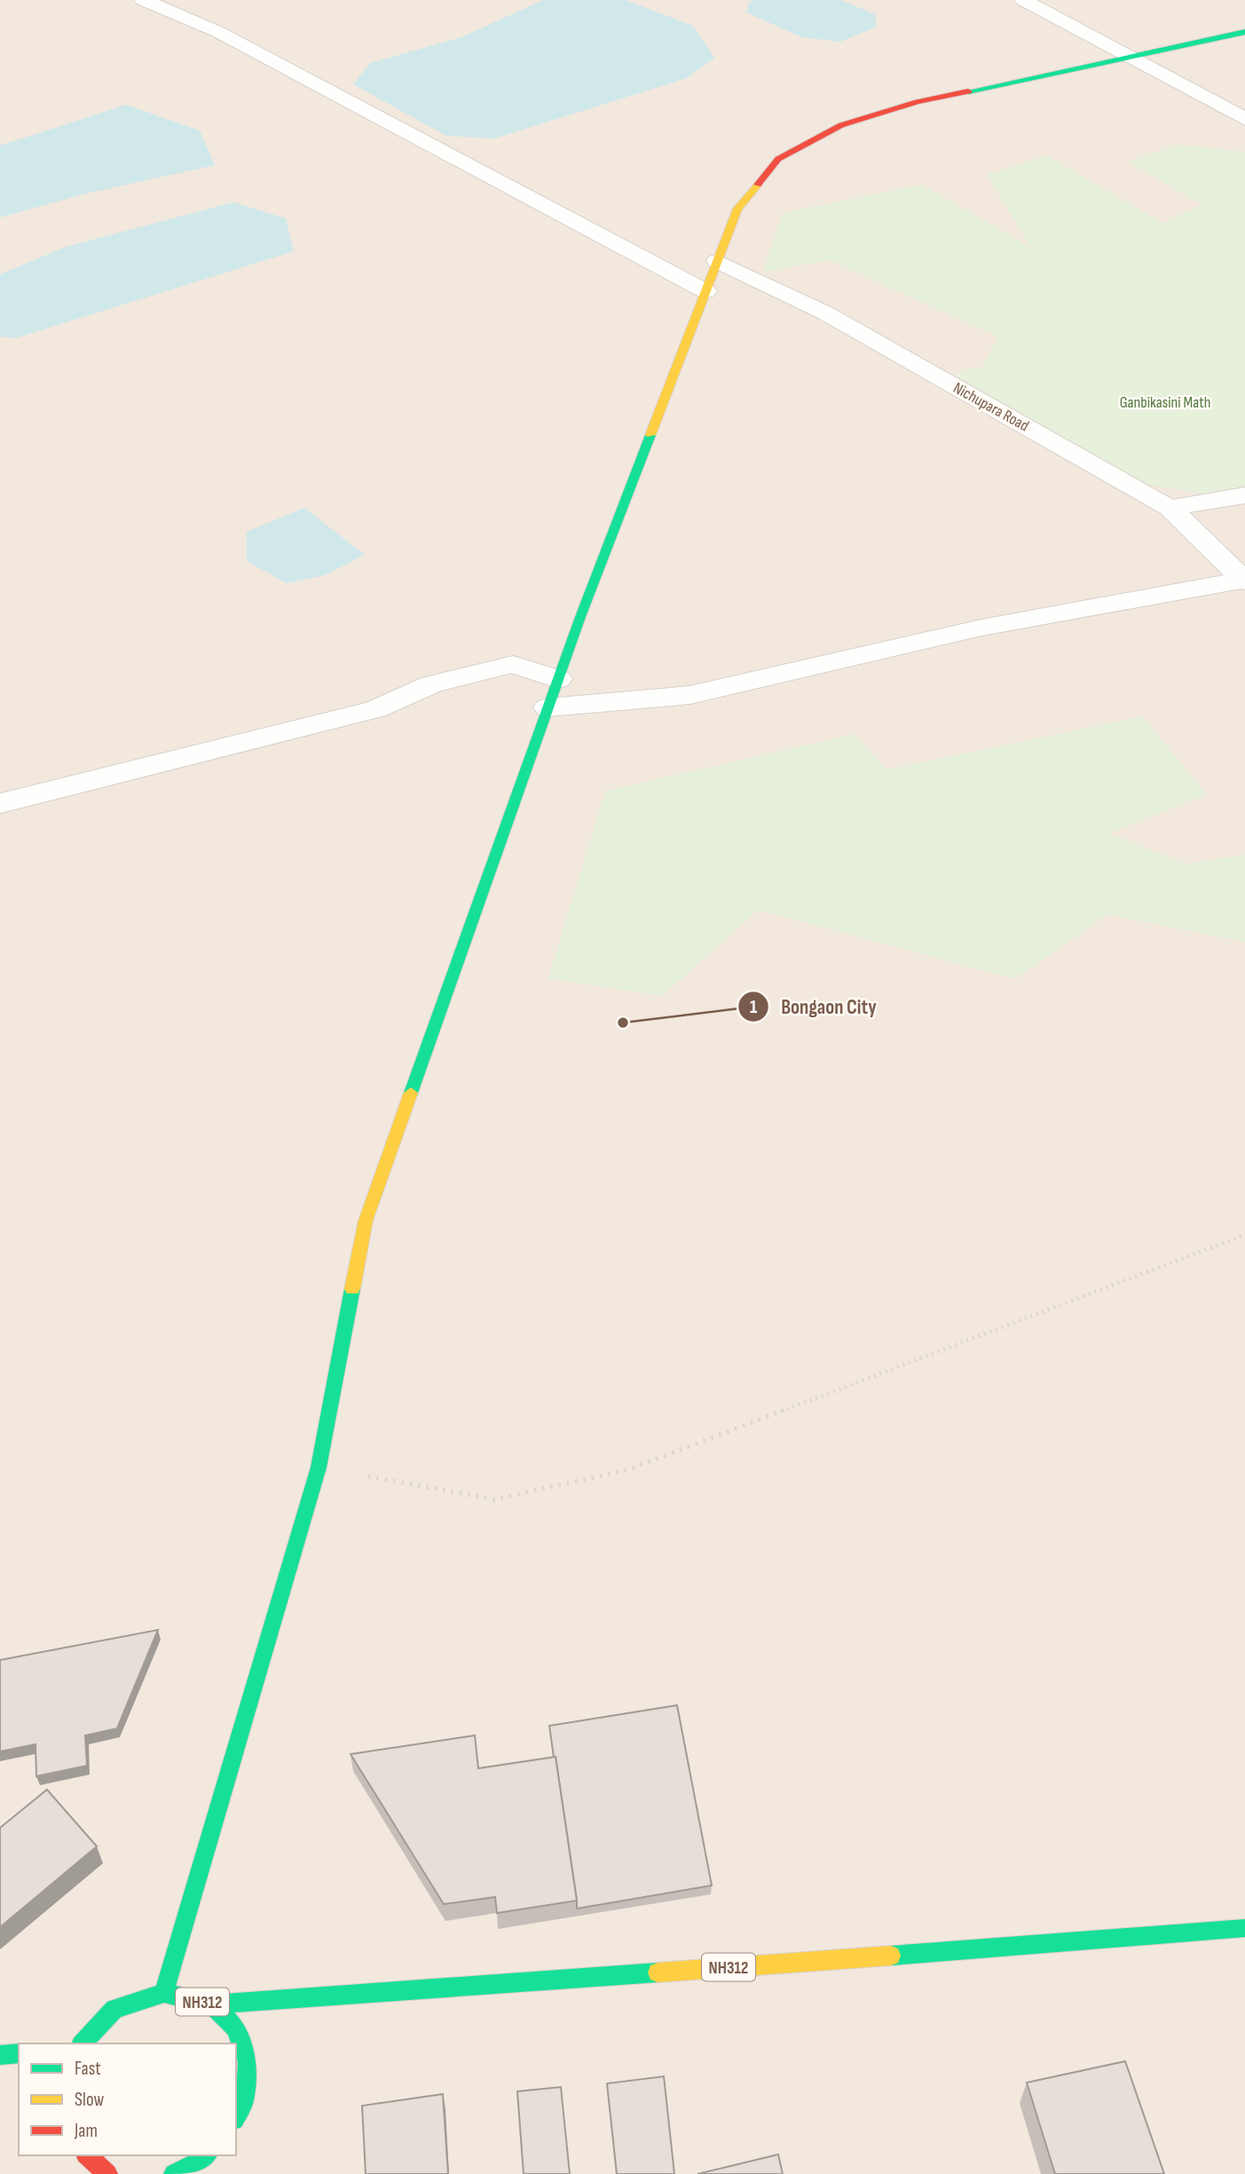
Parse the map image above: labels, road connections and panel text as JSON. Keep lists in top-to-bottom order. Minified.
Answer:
{"streets":{"highway":["NH312"],"street":["Nichupara Road"]},"parks":["Ganbikasini Math"],"places":["Bongaon City"],"legend":["Fast","Slow","Jam"]}
